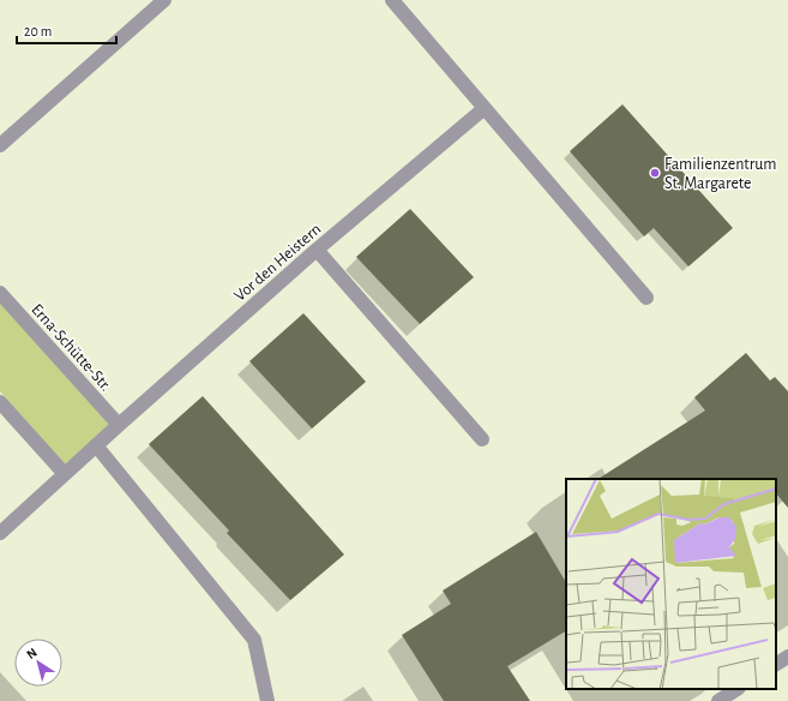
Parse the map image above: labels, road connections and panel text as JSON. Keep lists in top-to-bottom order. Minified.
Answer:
{"streets":{"street":["Vor den Heistern","Erna-Schütte-Str."]},"crossings":[["Vor den Heistern","Erna-Schütte-Str."]],"places":["Familienzentrum St. Margarete"],"scale_bar":"20 m","north":"top left"}
